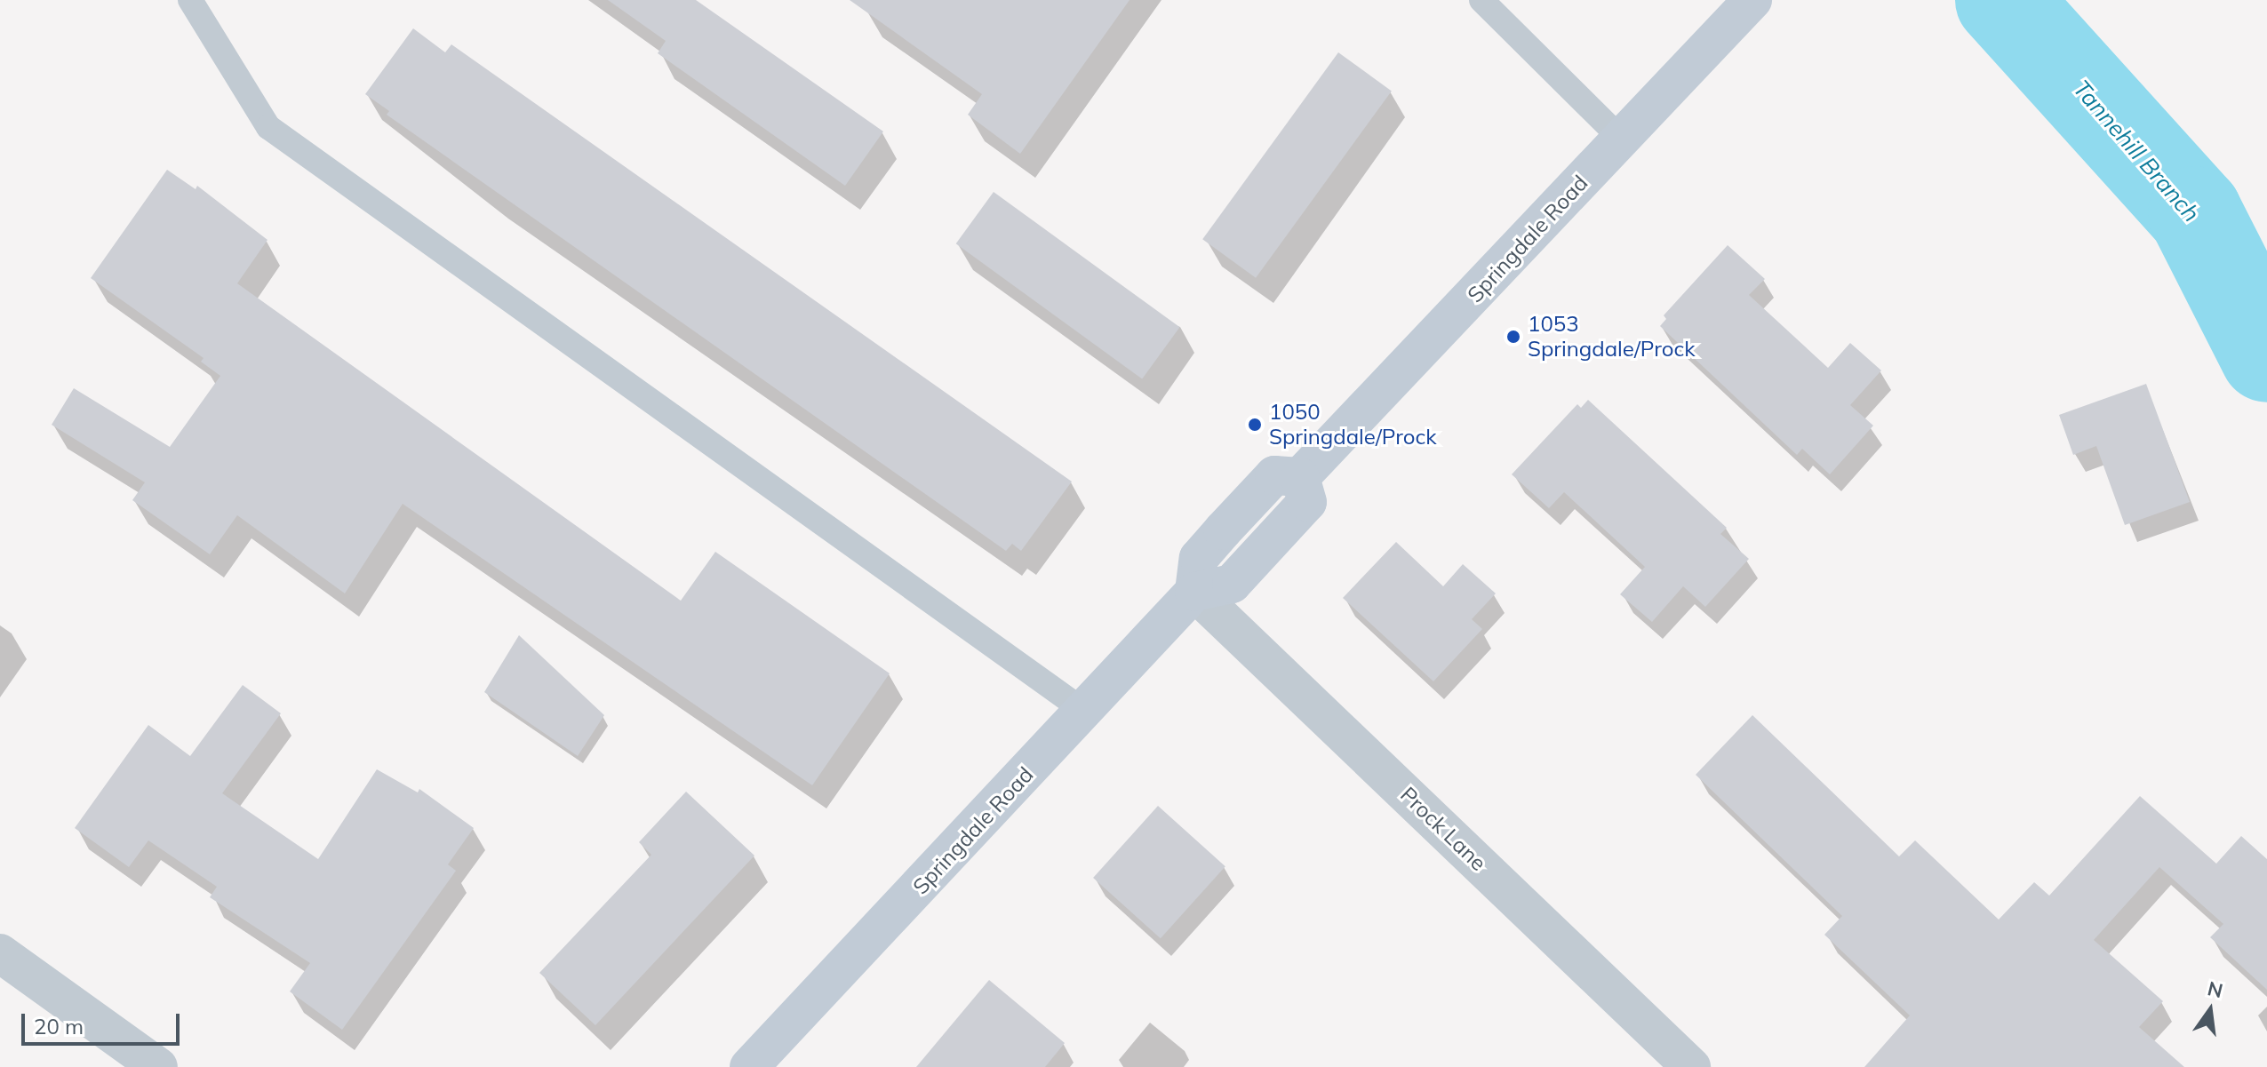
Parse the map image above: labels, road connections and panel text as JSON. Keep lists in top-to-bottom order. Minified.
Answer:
{"streets":{"main road":["Springdale Road"],"street":["Prock Lane"]},"crossings":[["Springdale Road","Prock Lane"]],"water":["Tannehill Branch"],"places":["1053 Springdale/Prock","1050 Springdale/Prock"],"scale_bar":"20 m","north":"top"}
